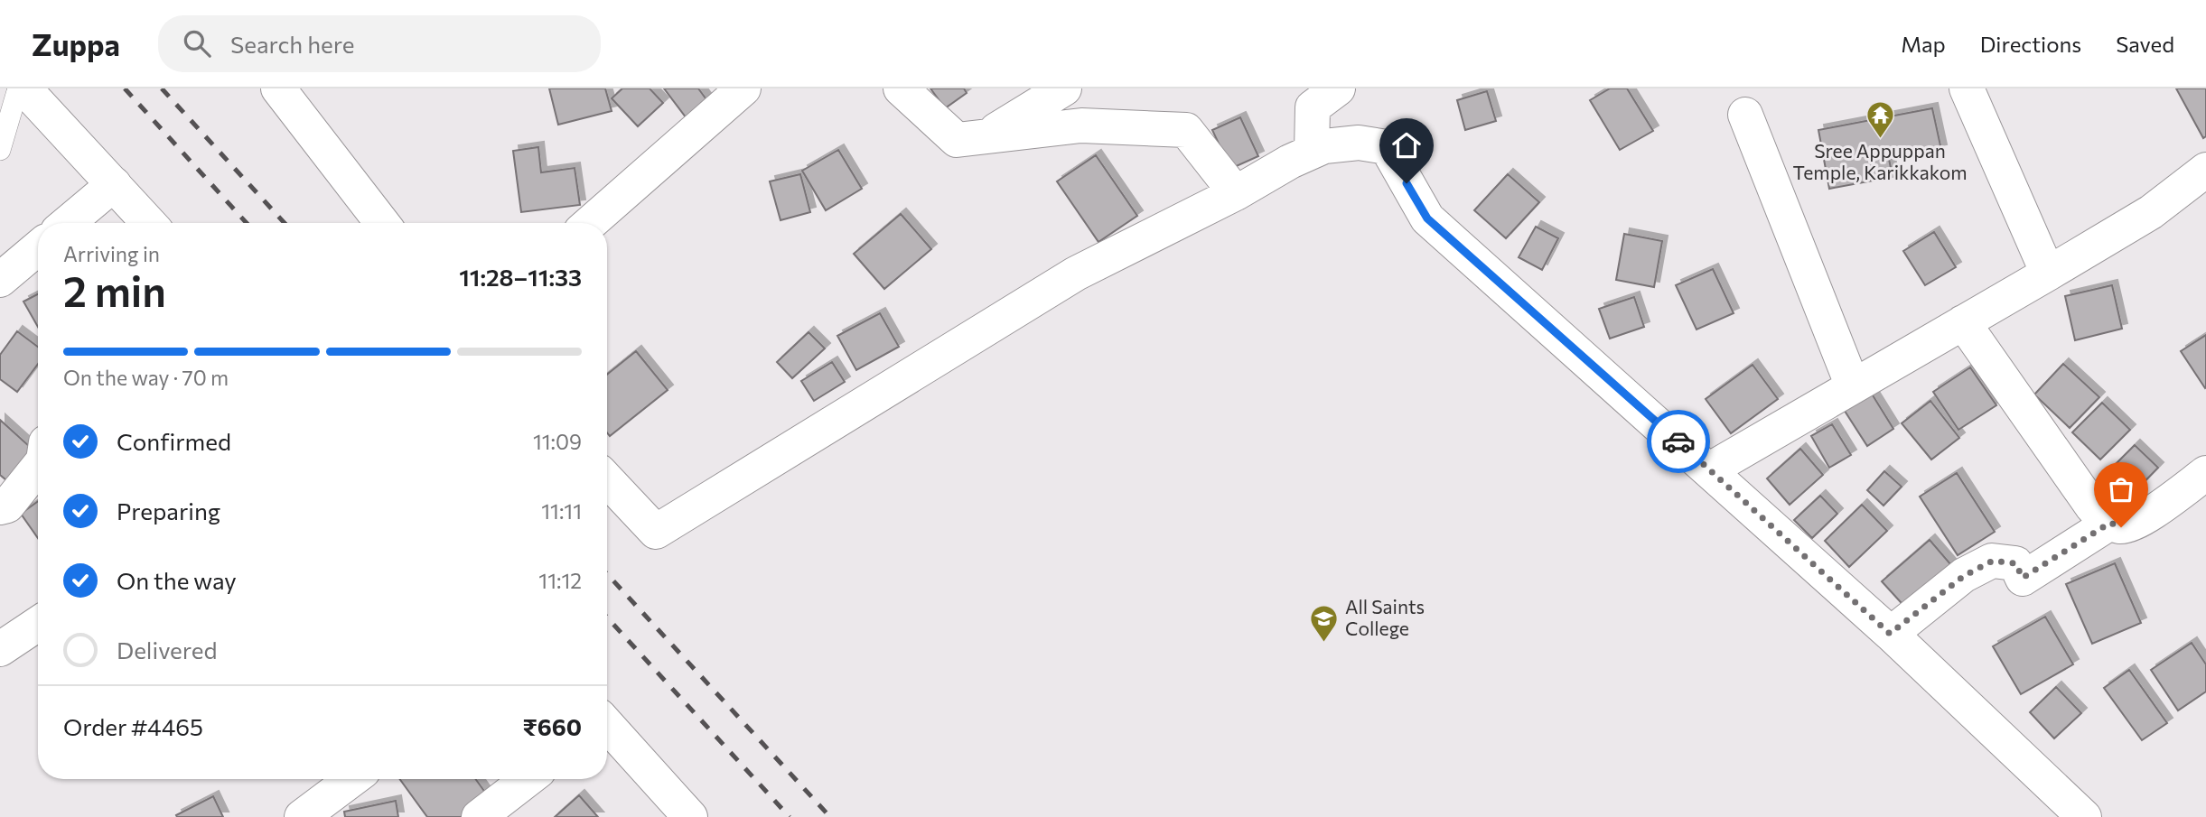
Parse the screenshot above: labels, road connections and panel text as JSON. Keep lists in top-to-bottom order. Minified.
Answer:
{"places":{"temple":["Sree Appuppan Temple, Karikkakom"],"school or university":["All Saints College"]},"page":{"header":"Zuppa","search":"Search here","nav":["Map","Directions","Saved"],"heading":["2 min","Arriving in","11:28–11:33"],"panel":["Order #4465","₹660"],"bar":"On the way · 70 m","list":[["Confirmed","11:09"],["Preparing","11:11"],["On the way","11:12"],"Delivered"]}}
